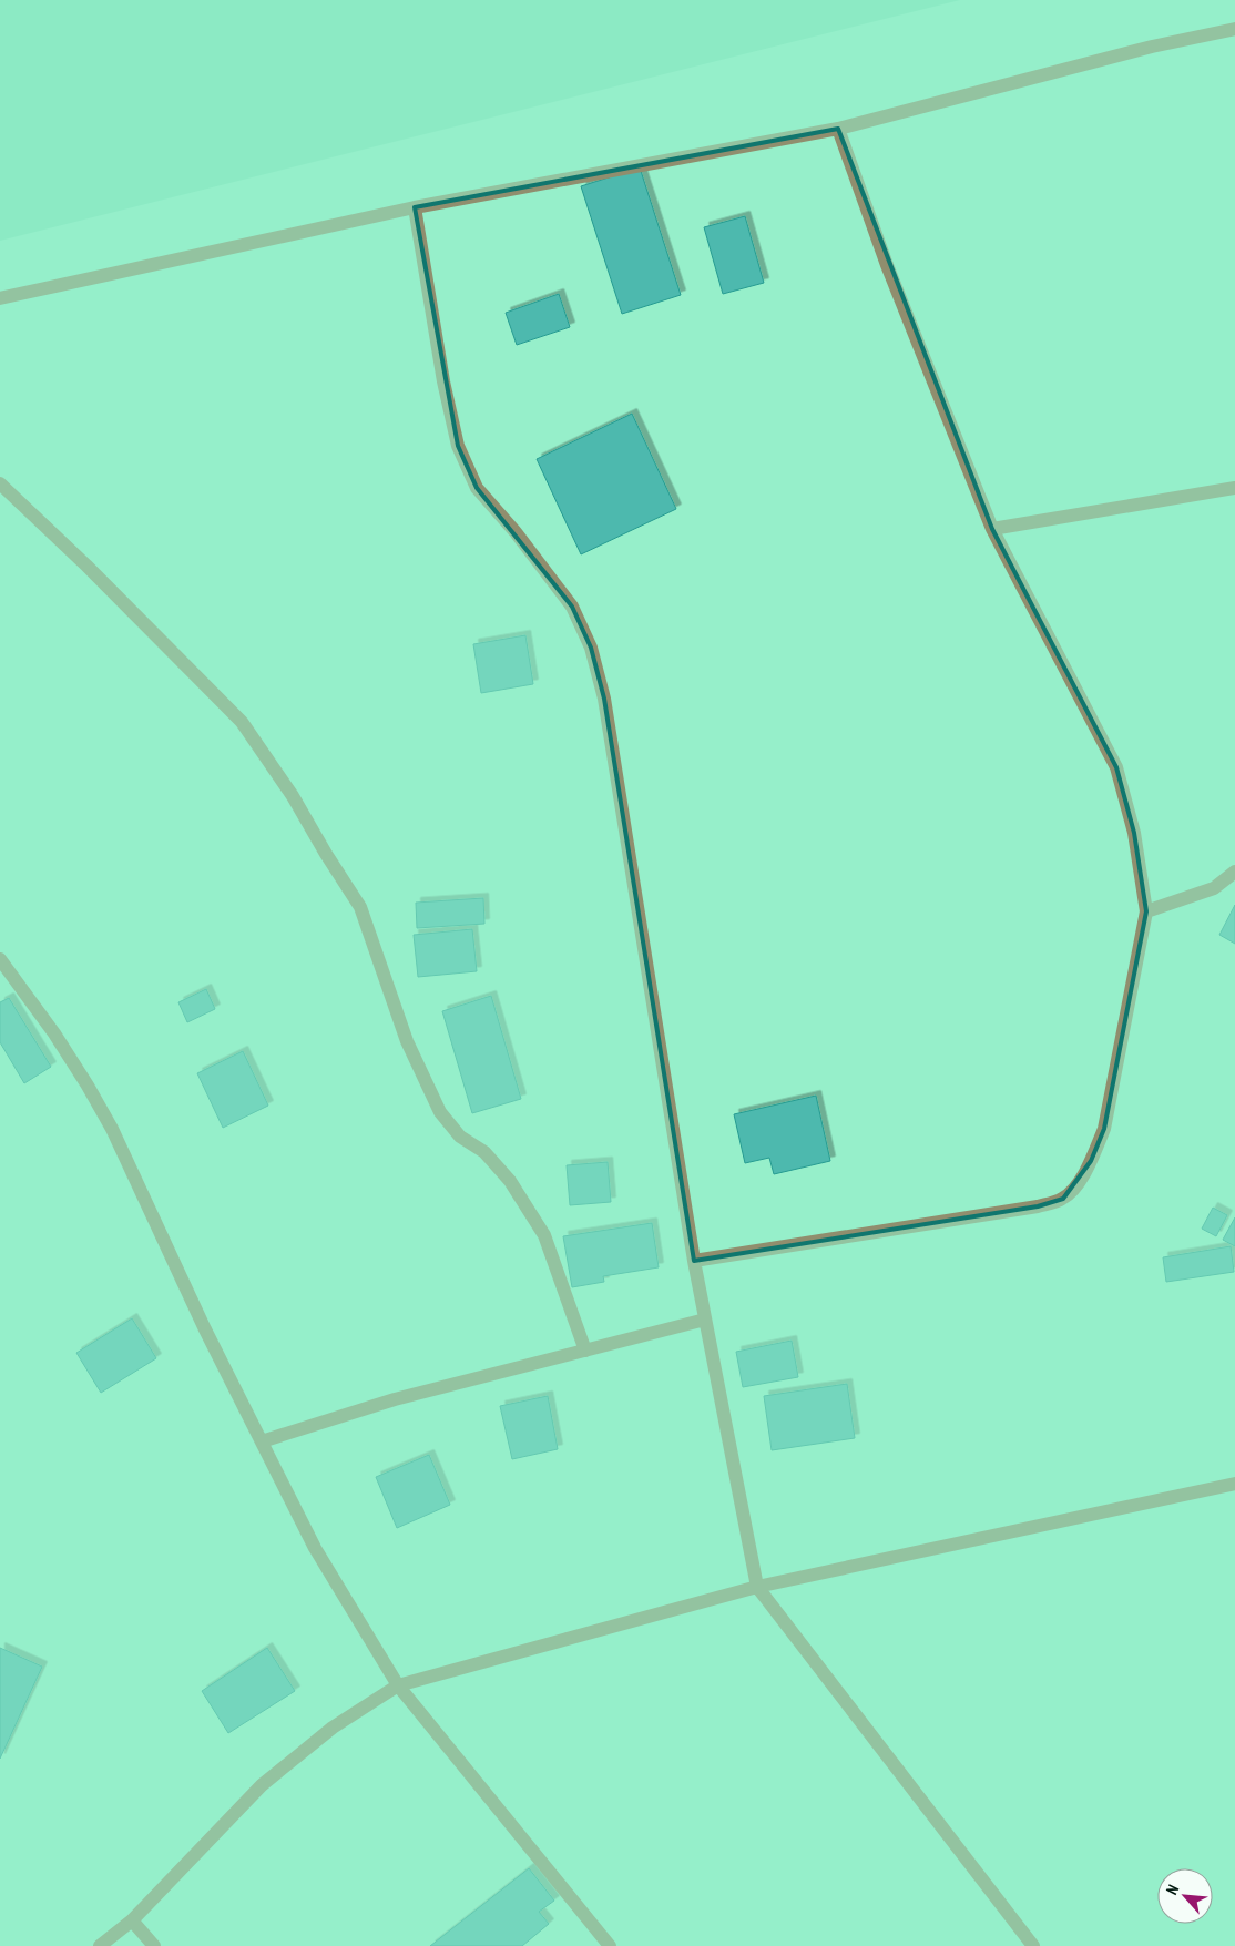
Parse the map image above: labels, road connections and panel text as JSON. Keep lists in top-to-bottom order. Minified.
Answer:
{"north":"top left"}
